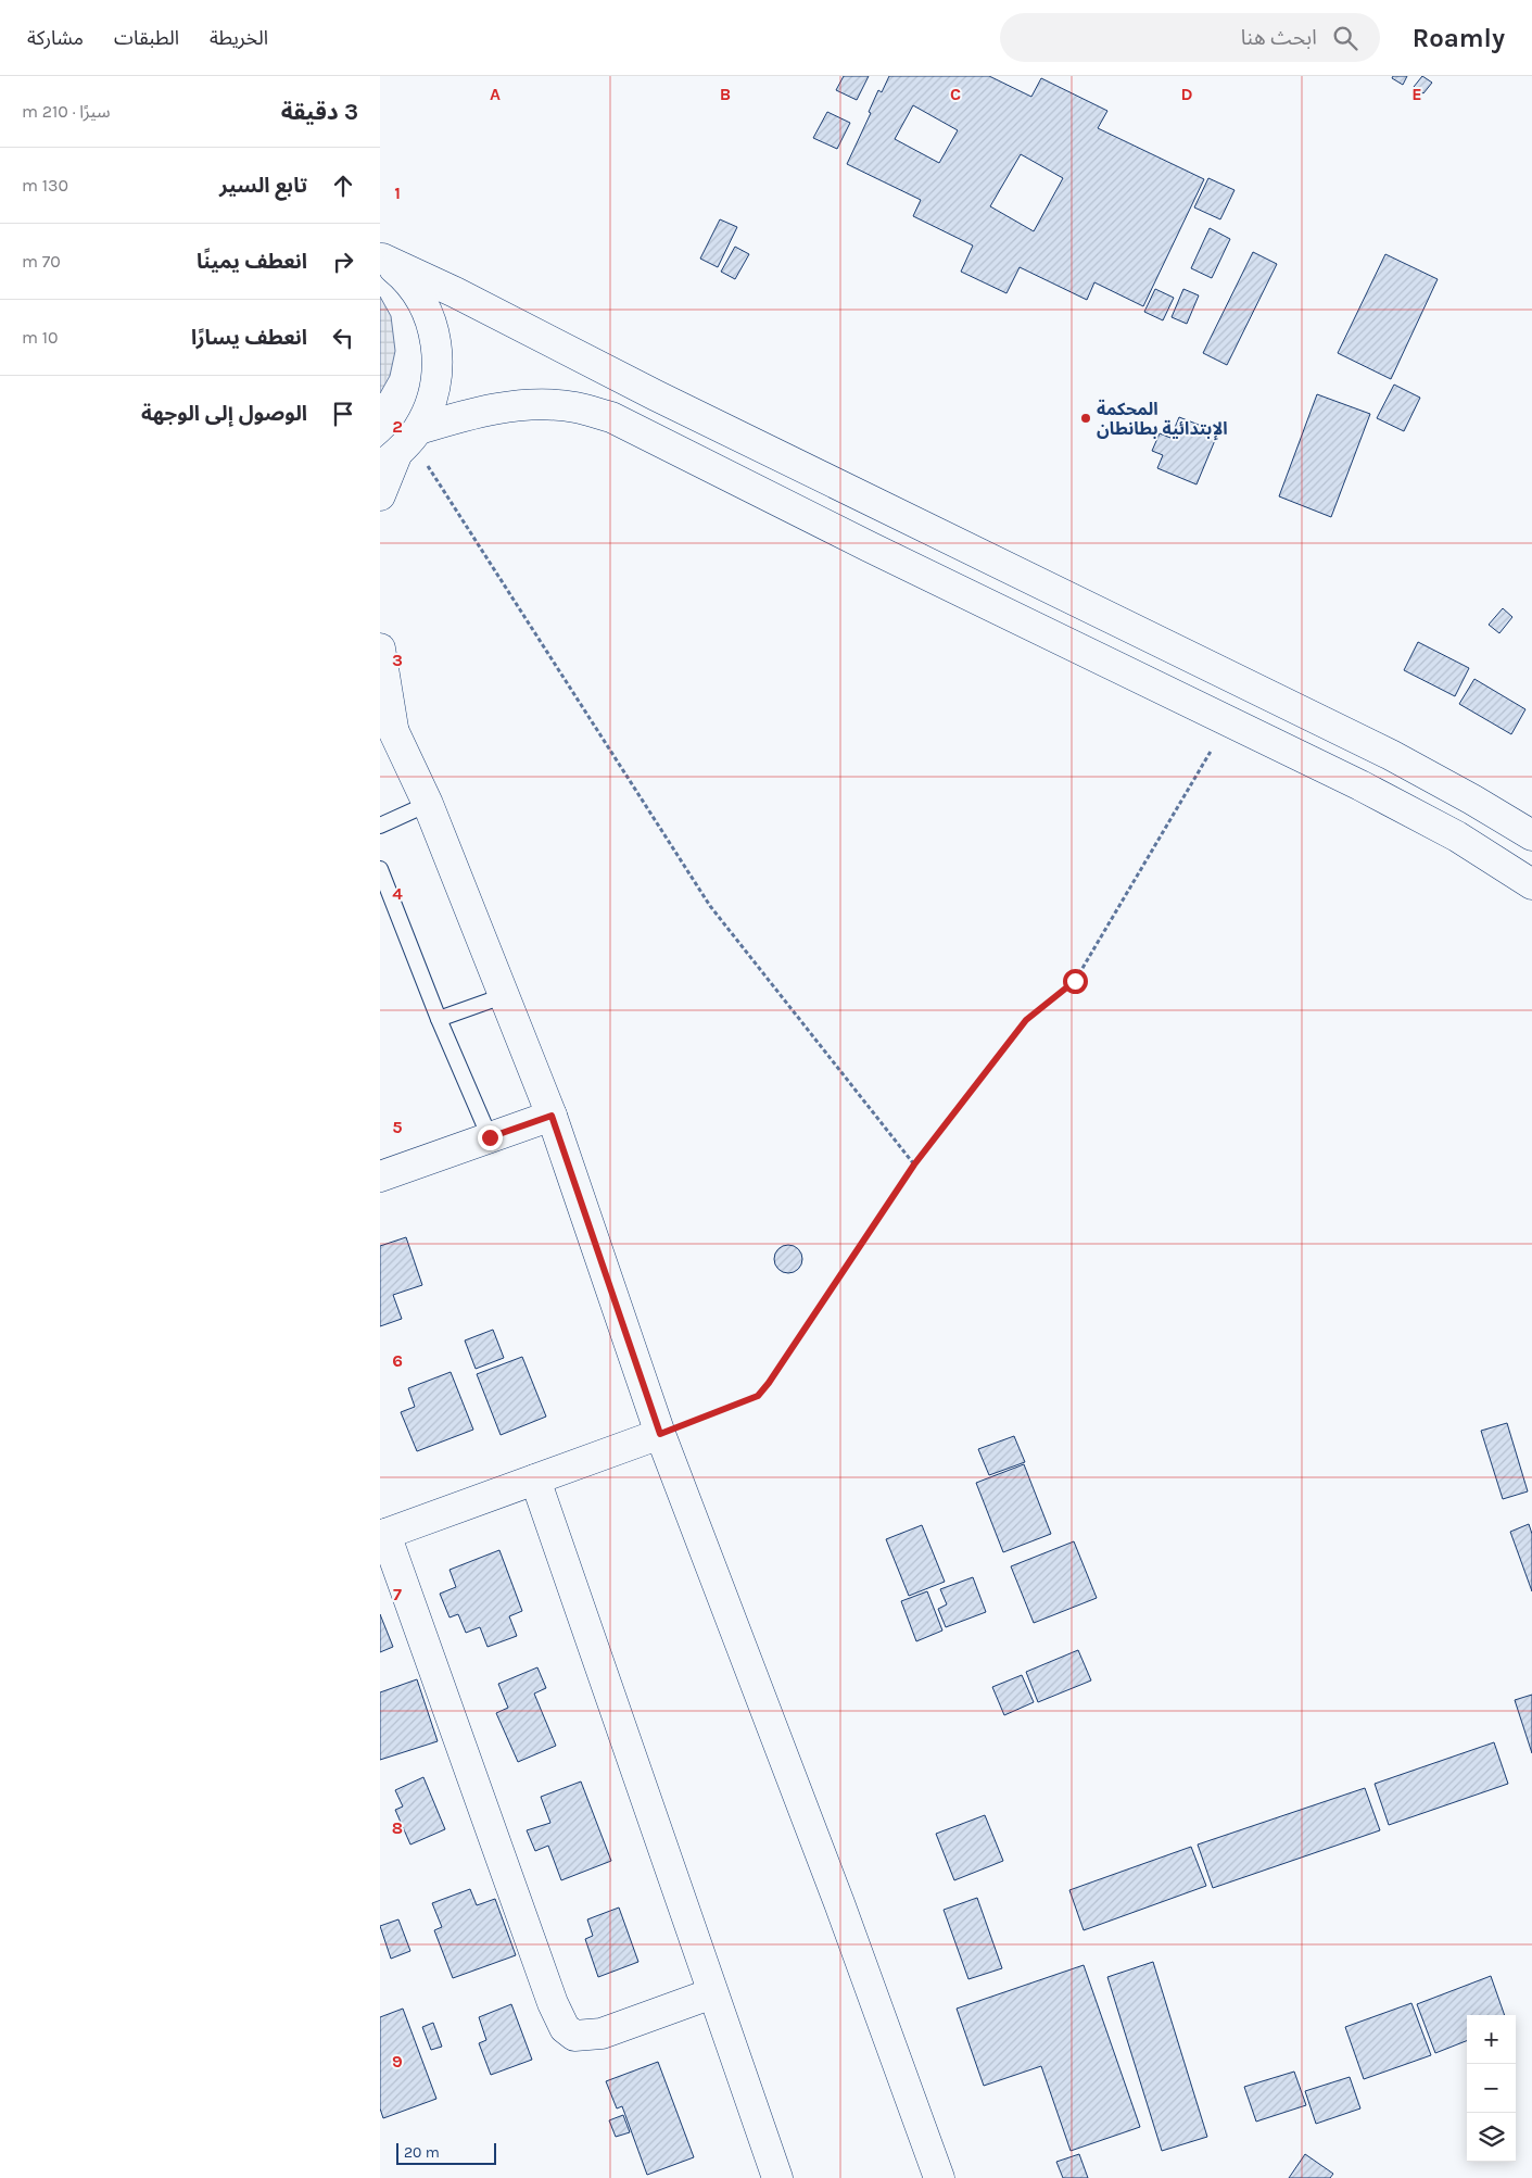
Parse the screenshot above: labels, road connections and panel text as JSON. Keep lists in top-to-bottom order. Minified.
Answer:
{"places":["المحكمة الإبتدائية بطانطان"],"scale_bar":"20 m","page":{"header":"Roamly","search":"ابحث هنا","nav":["الخريطة","الطبقات","مشاركة"],"heading":["3 دقيقة","سيرًا · 210 m"],"list":[["تابع السير","130 m"],["انعطف يمينًا","70 m"],["انعطف يسارًا","10 m"],"الوصول إلى الوجهة"],"map_buttons":["+","−"],"scale":"20 m"},"grid":{"columns":["A","B","C","D","E"],"rows":["1","2","3","4","5","6","7","8","9"]}}
